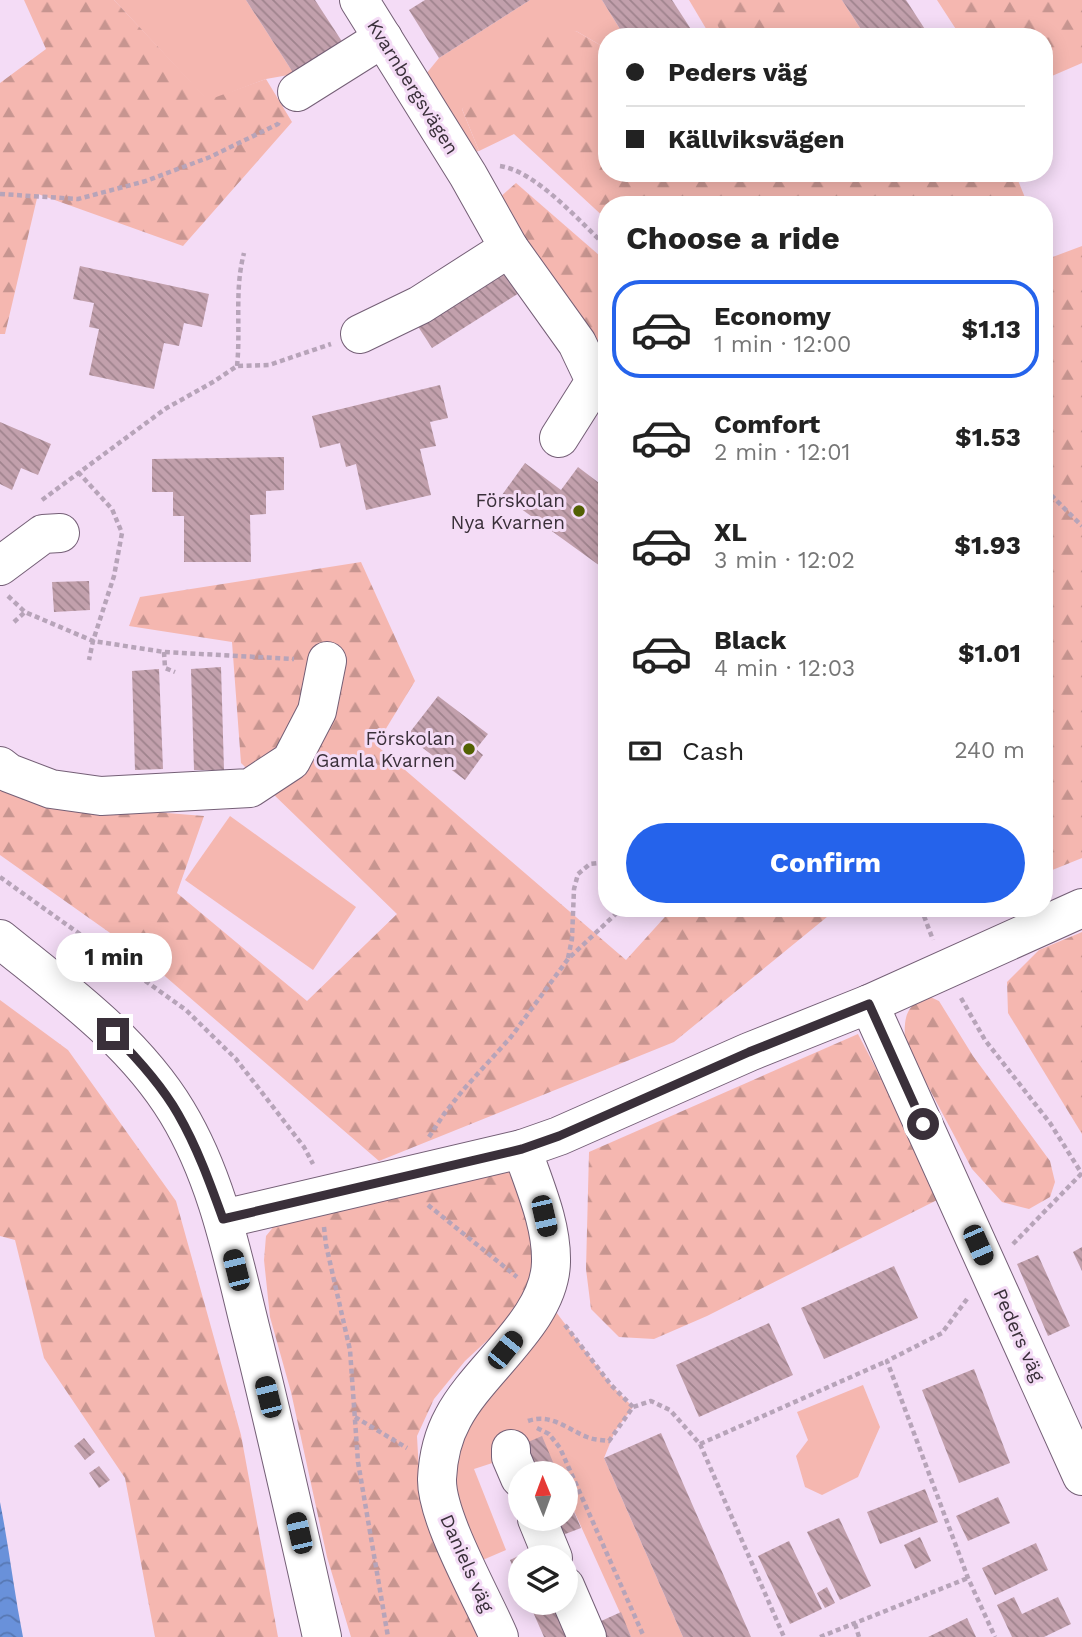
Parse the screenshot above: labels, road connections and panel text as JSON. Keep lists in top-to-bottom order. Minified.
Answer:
{"streets":{"street":["Kvarnbergsvägen","Peders väg","Daniels väg"]},"places":["Förskolan Nya Kvarnen","Förskolan Gamla Kvarnen"],"north":"top","page":{"banner":["Peders väg","Källviksvägen"],"heading":"Choose a ride","list":[{"name":"Economy","note":"1 min · 12:00","value":"$1.13"},{"name":"Comfort","note":"2 min · 12:01","value":"$1.53"},{"name":"XL","note":"3 min · 12:02","value":"$1.93"},{"name":"Black","note":"4 min · 12:03","value":"$1.01"}],"pay":["Cash","240 m"],"buttons":"Confirm","bubble":"1 min"}}
